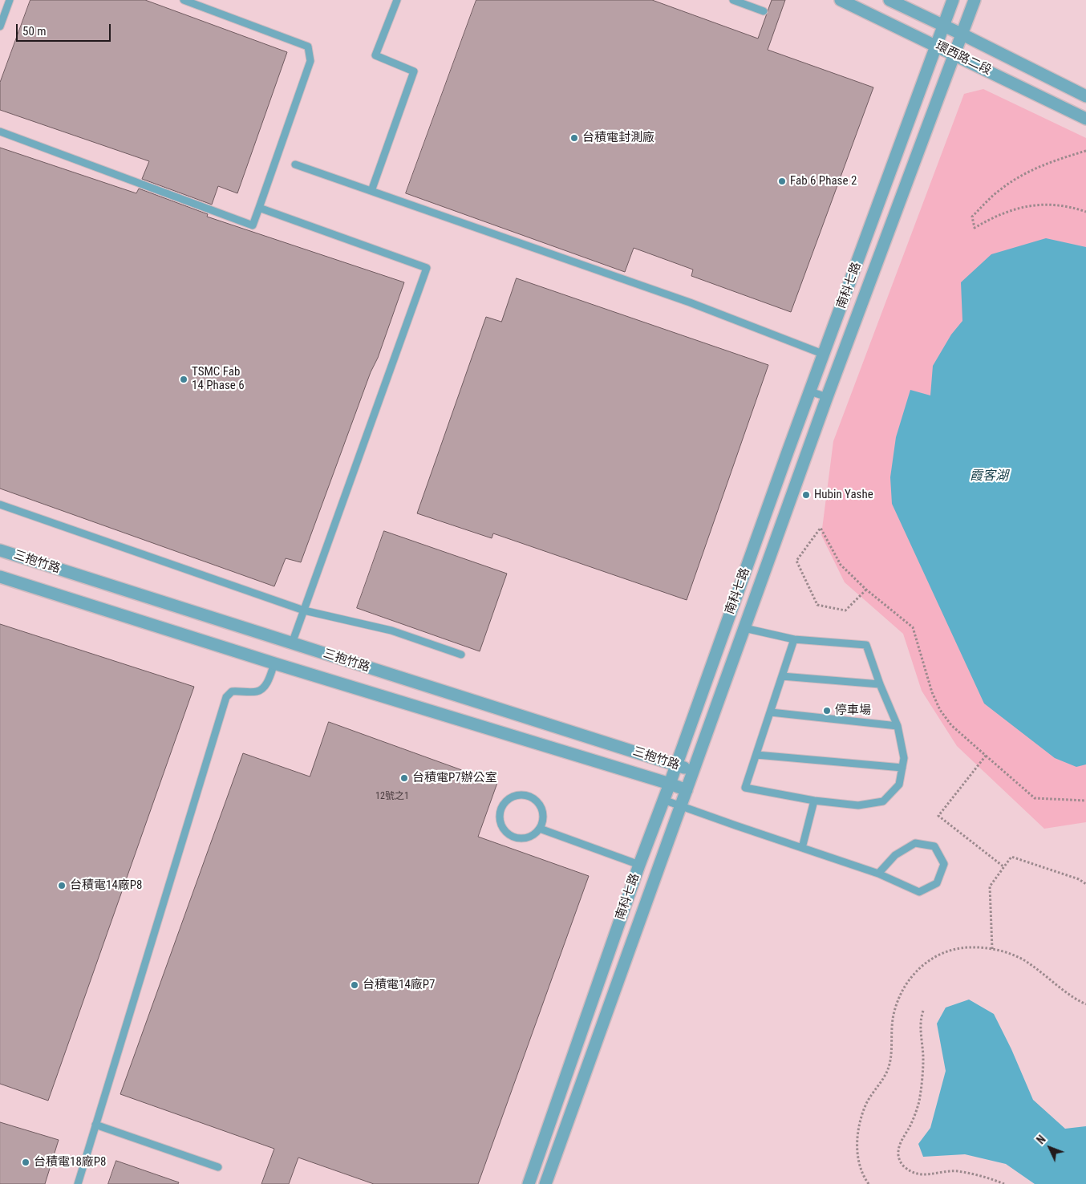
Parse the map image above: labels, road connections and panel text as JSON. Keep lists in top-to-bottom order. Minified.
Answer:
{"streets":{"street":["環西路二段","南科七路","三抱竹路"]},"crossings":[["環西路二段","南科七路"],["南科七路","三抱竹路"]],"water":["霞客湖"],"places":["台積電封測廠","Fab 6 Phase 2","TSMC Fab 14 Phase 6","Hubin Yashe","停車場","台積電P7辦公室","台積電14廠P8","台積電14廠P7","台積電18廠P8"],"house_numbers":["12號之1"],"scale_bar":"50 m","north":"top left"}
